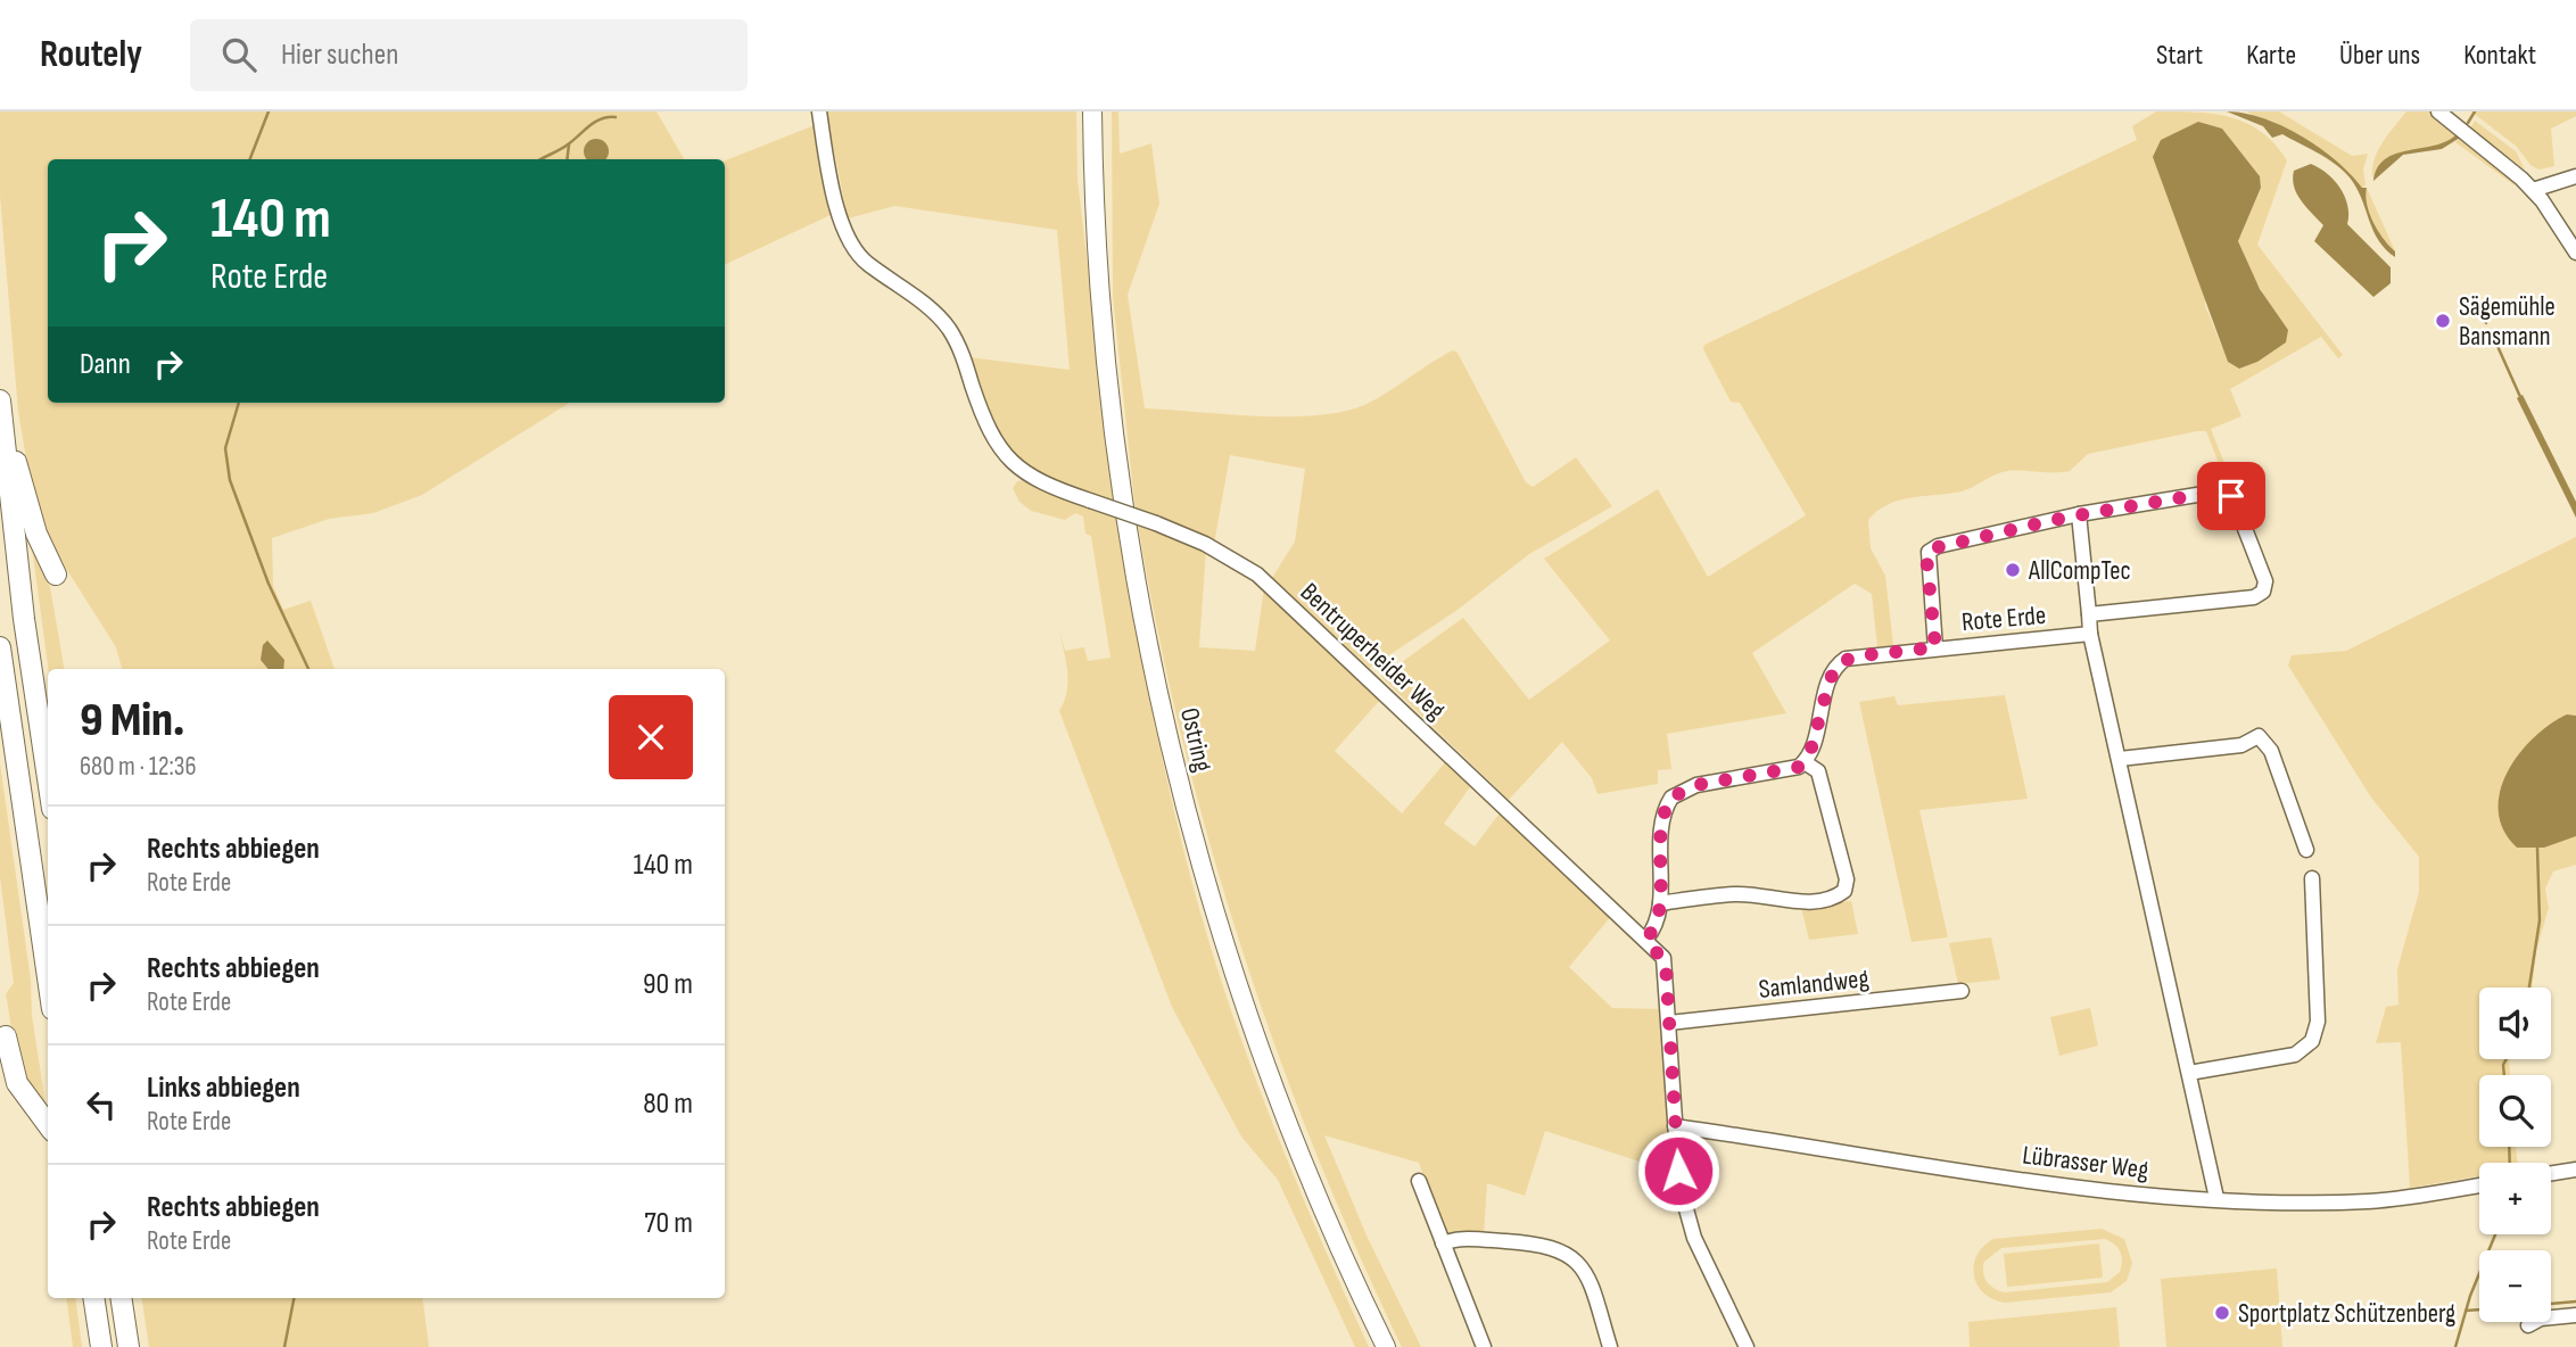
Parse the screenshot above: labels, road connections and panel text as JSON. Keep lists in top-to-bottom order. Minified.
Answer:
{"streets":{"main road":["Ostring"],"street":["Rote Erde","Bentruperheider Weg","Samlandweg","Lübrasser Weg"]},"crossings":[["Bentruperheider Weg","Samlandweg"],["Bentruperheider Weg","Lübrasser Weg"]],"places":["Sägemühle Bansmann","AllCompTec","Sportplatz Schützenberg"],"page":{"header":"Routely","search":"Hier suchen","nav":["Start","Karte","Über uns","Kontakt"],"turn":["140 m","Rote Erde"],"then":"Dann","heading":["9 Min.","680 m · 12:36"],"list":[{"name":"Rechts abbiegen","note":"Rote Erde","value":"140 m"},{"name":"Rechts abbiegen","note":"Rote Erde","value":"90 m"},{"name":"Links abbiegen","note":"Rote Erde","value":"80 m"},{"name":"Rechts abbiegen","note":"Rote Erde","value":"70 m"}],"map_buttons":["+","−"]}}
